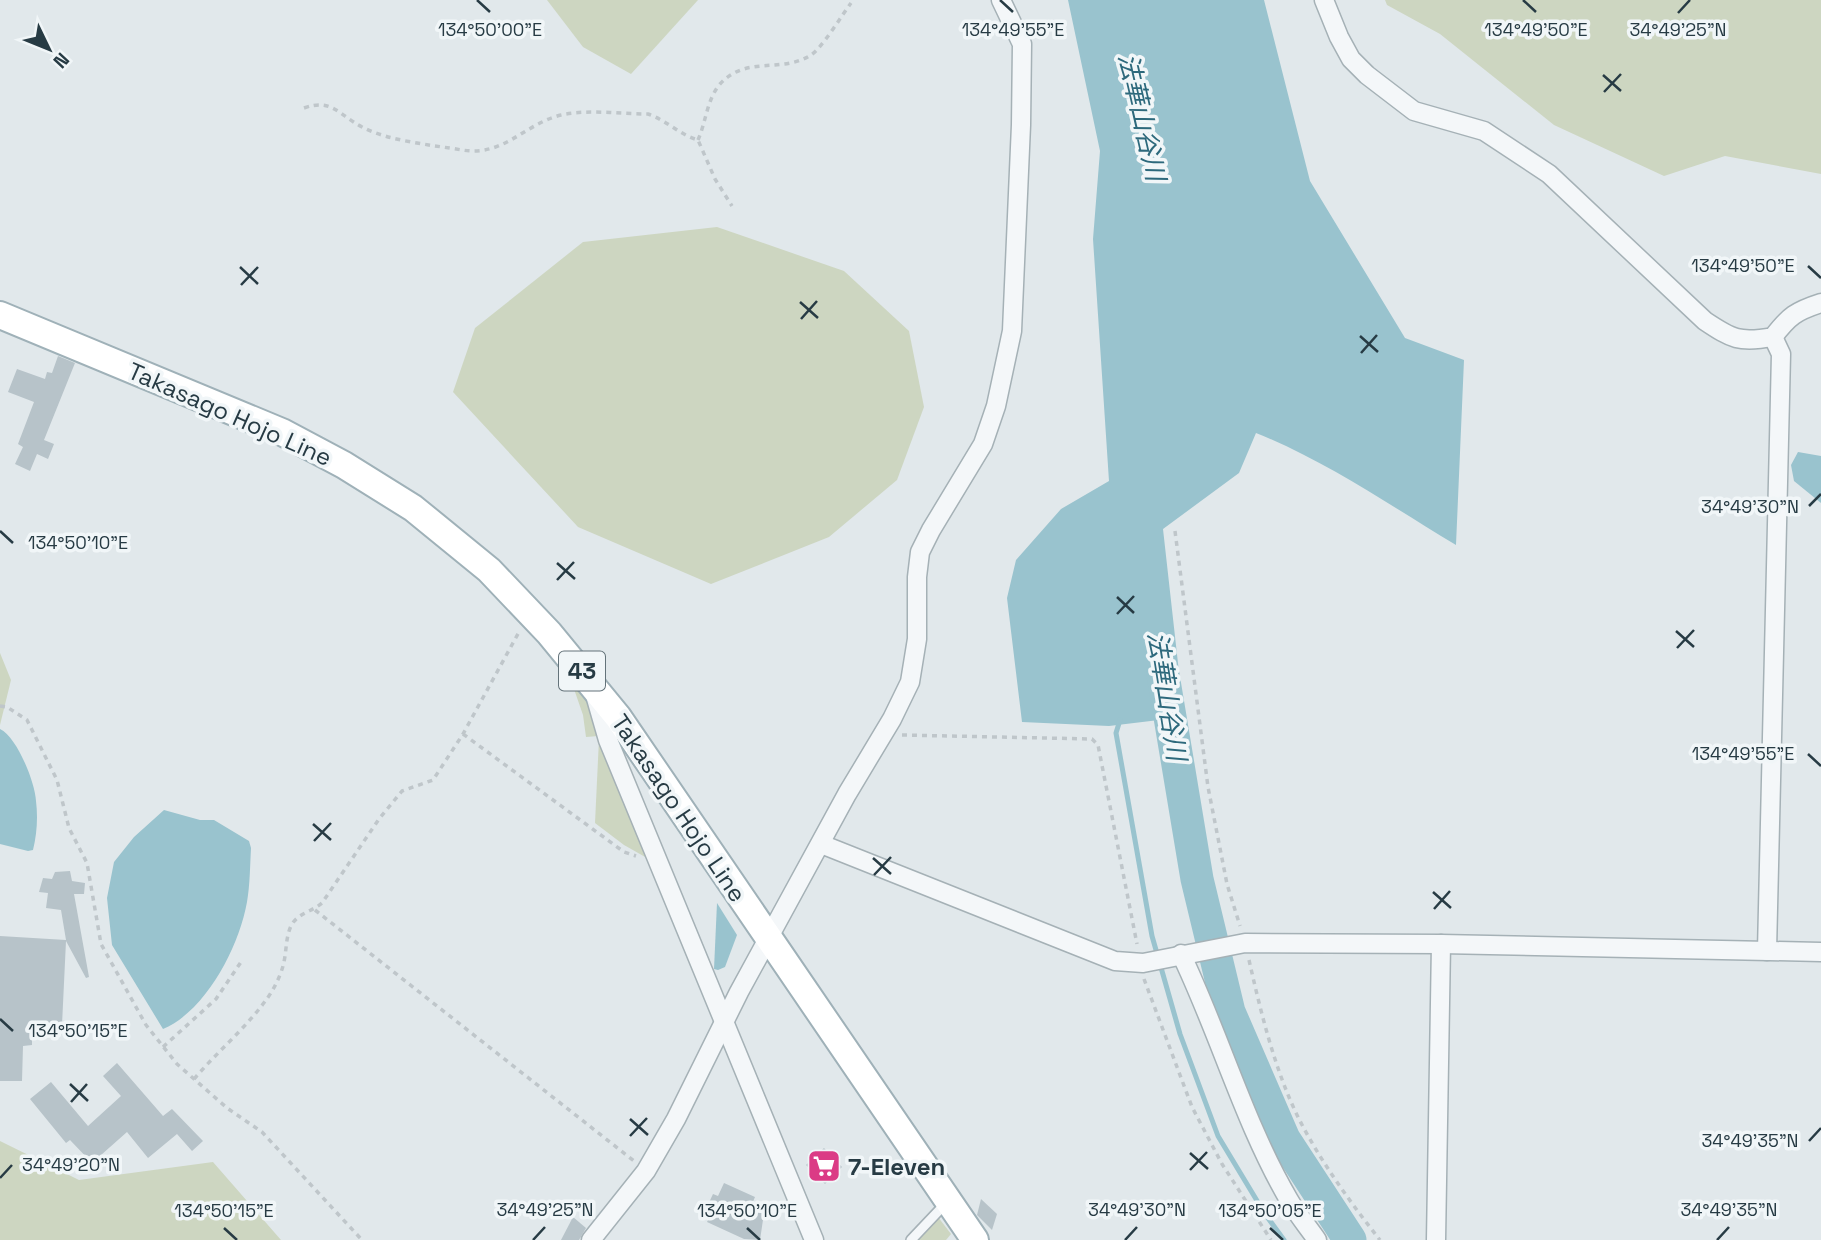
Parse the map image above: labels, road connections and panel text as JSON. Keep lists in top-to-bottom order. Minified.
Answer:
{"streets":{"main road":["Takasago Hojo Line","43"]},"water":["法華山谷川"],"places":{"supermarket":["7-Eleven"]},"north":"bottom right","coordinates":["134°50'00\"E","134°49'55\"E","134°49'50\"E","34°49'25\"N","34°49'30\"N","134°50'10\"E","134°50'15\"E","34°49'35\"N","34°49'20\"N","134°50'05\"E"]}
